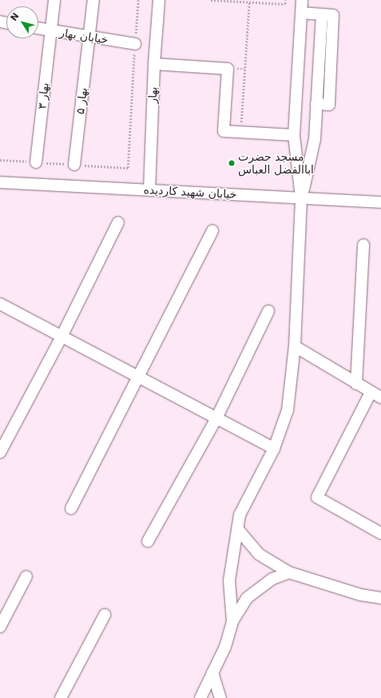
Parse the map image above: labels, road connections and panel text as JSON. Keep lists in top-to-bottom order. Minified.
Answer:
{"streets":{"street":["خیابان بهار","بهار","بهار ۳","بهار ۵","خیابان شهید کاردیده"]},"crossings":[["خیابان بهار","بهار ۳"],["خیابان بهار","بهار ۵"],["بهار","خیابان شهید کاردیده"]],"places":["مسجد حضرت اباالفضل العباس"],"north":"top left"}
